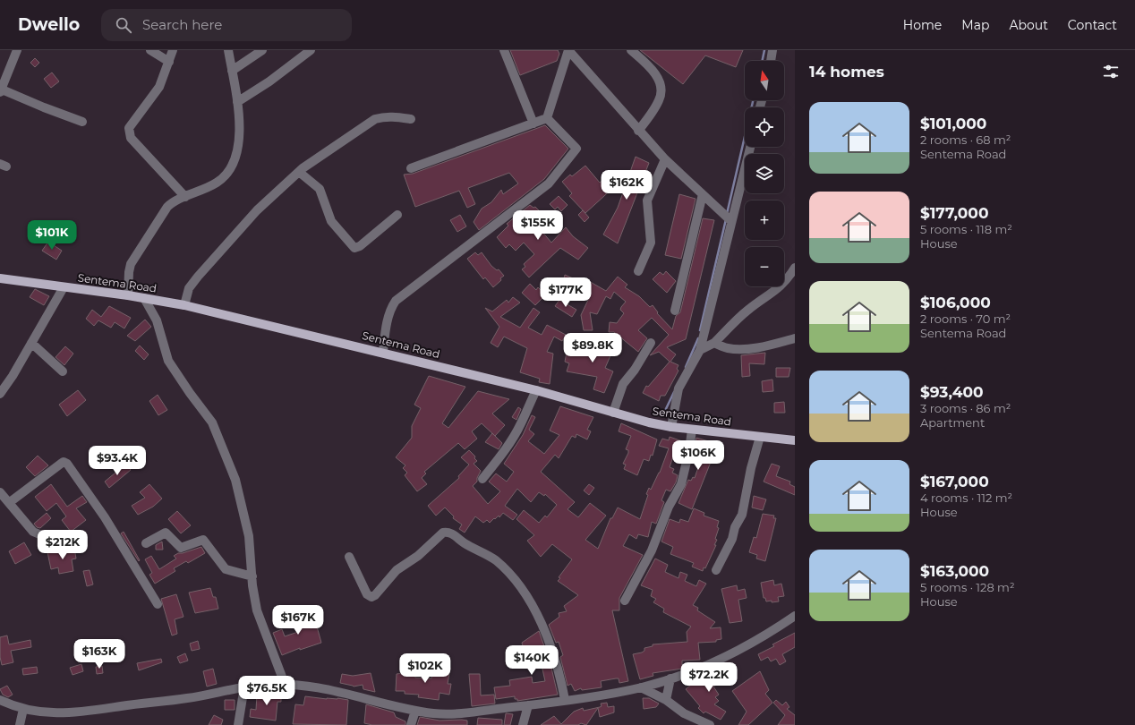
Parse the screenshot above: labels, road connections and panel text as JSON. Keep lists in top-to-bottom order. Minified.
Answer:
{"streets":{"main road":["Sentema Road"]},"north":"top","page":{"header":"Dwello","search":"Search here","nav":["Home","Map","About","Contact"],"heading":"14 homes","map_buttons":["+","−"],"list":[{"name":"$101,000","note":"2 rooms · 68 m² · Sentema Road"},{"name":"$177,000","note":"5 rooms · 118 m² · House"},{"name":"$106,000","note":"2 rooms · 70 m² · Sentema Road"},{"name":"$93,400","note":"3 rooms · 86 m² · Apartment"},{"name":"$167,000","note":"4 rooms · 112 m² · House"},{"name":"$163,000","note":"5 rooms · 128 m² · House"}],"price":["$162K","$155K","$101K","$177K","$89.8K","$106K","$93.4K","$212K","$167K","$163K","$140K","$102K","$72.2K","$76.5K"]}}
